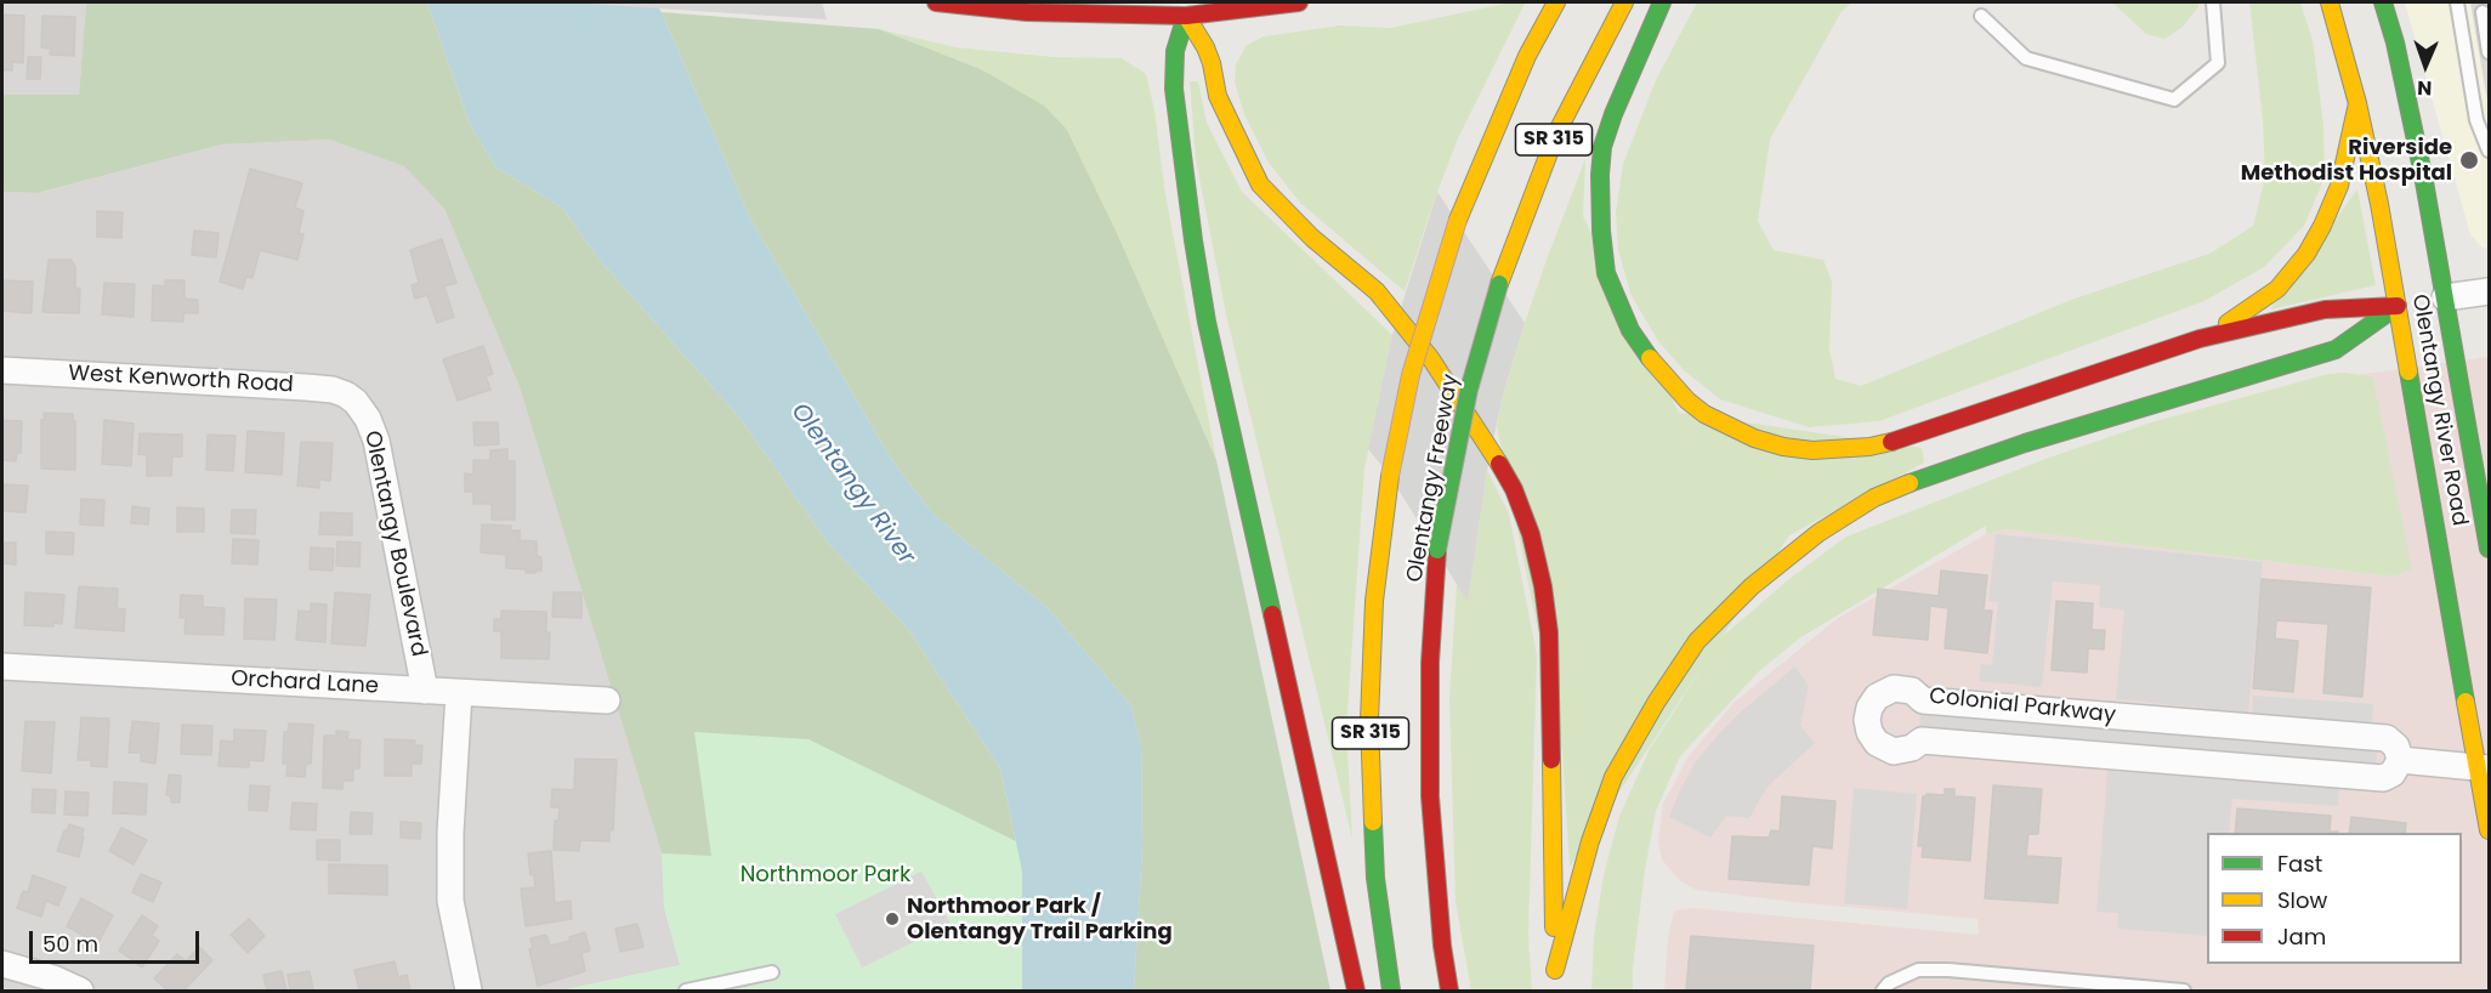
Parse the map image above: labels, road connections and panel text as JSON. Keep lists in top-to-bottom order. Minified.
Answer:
{"streets":{"main road":["SR 315","Olentangy River Road","Olentangy Freeway"],"street":["West Kenworth Road","Olentangy Boulevard","Orchard Lane","Colonial Parkway"]},"crossings":[["West Kenworth Road","Olentangy Boulevard"],["Olentangy Boulevard","Orchard Lane"]],"water":["Olentangy River"],"parks":["Northmoor Park"],"places":["Riverside Methodist Hospital","Northmoor Park / Olentangy Trail Parking"],"legend":["Fast","Slow","Jam"],"scale_bar":"50 m","north":"bottom"}
